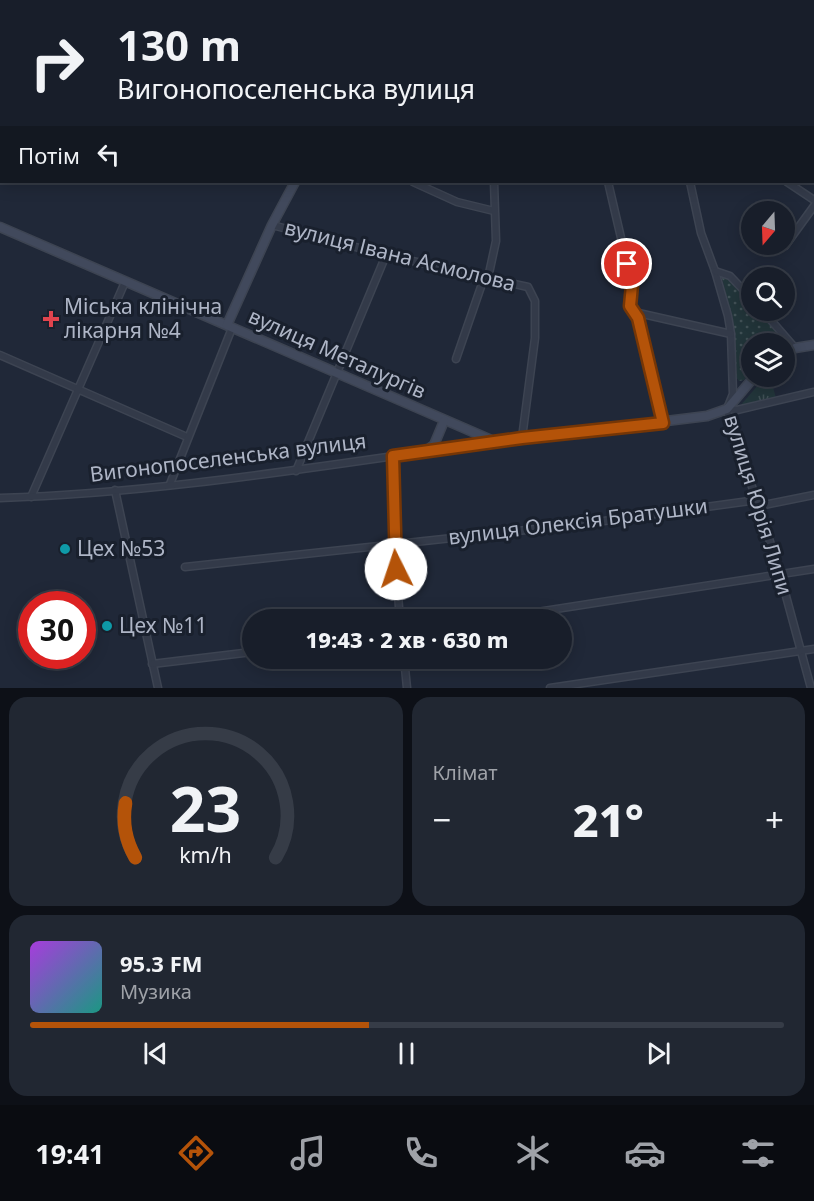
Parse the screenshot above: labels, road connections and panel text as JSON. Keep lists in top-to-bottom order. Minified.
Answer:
{"streets":{"main road":["вулиця Металургів","Вигонопоселенська вулиця"],"street":["вулиця Івана Асмолова","вулиця Юрія Липи","вулиця Олексія Братушки"]},"crossings":[["вулиця Івана Асмолова","Вигонопоселенська вулиця"],["вулиця Металургів","Вигонопоселенська вулиця"],["Вигонопоселенська вулиця","вулиця Юрія Липи"],["вулиця Юрія Липи","вулиця Олексія Братушки"]],"places":{"health":["Міська клінічна лікарня №4"],"other":["Цех №53","Цех №11"]},"north":"bottom","page":{"turn":["130 m","Вигонопоселенська вулиця"],"then":"Потім","limit":"30","trip":"19:43 · 2 хв · 630 m","tile":"Клімат","heat":["−","21°","+"],"song":["95.3 FM","Музика"],"tabs":"19:41","gauge":["23","km/h"]}}
